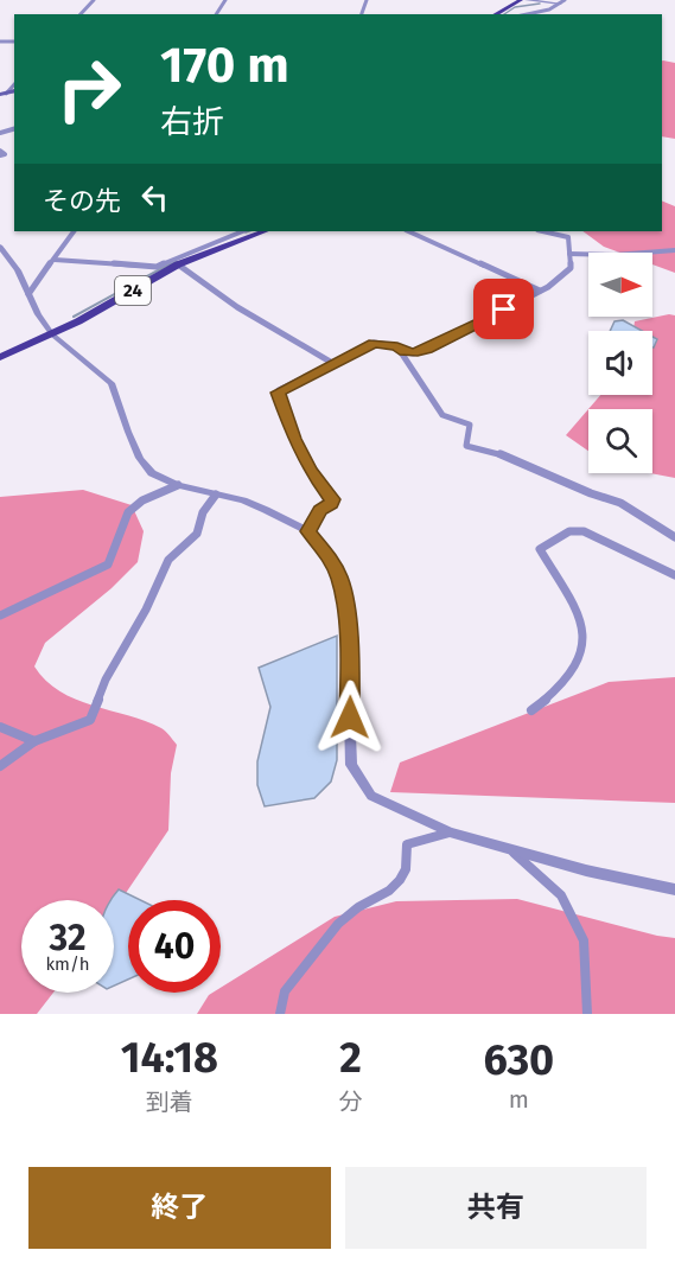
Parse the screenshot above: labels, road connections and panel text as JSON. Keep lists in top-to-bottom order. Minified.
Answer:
{"streets":{"main road":["24"]},"north":"right","page":{"turn":["170 m","右折"],"then":"その先","speed":"32 km/h","limit":"40","eta":["14:18","到着","2","分","630","m"],"buttons":["終了","共有"]}}
